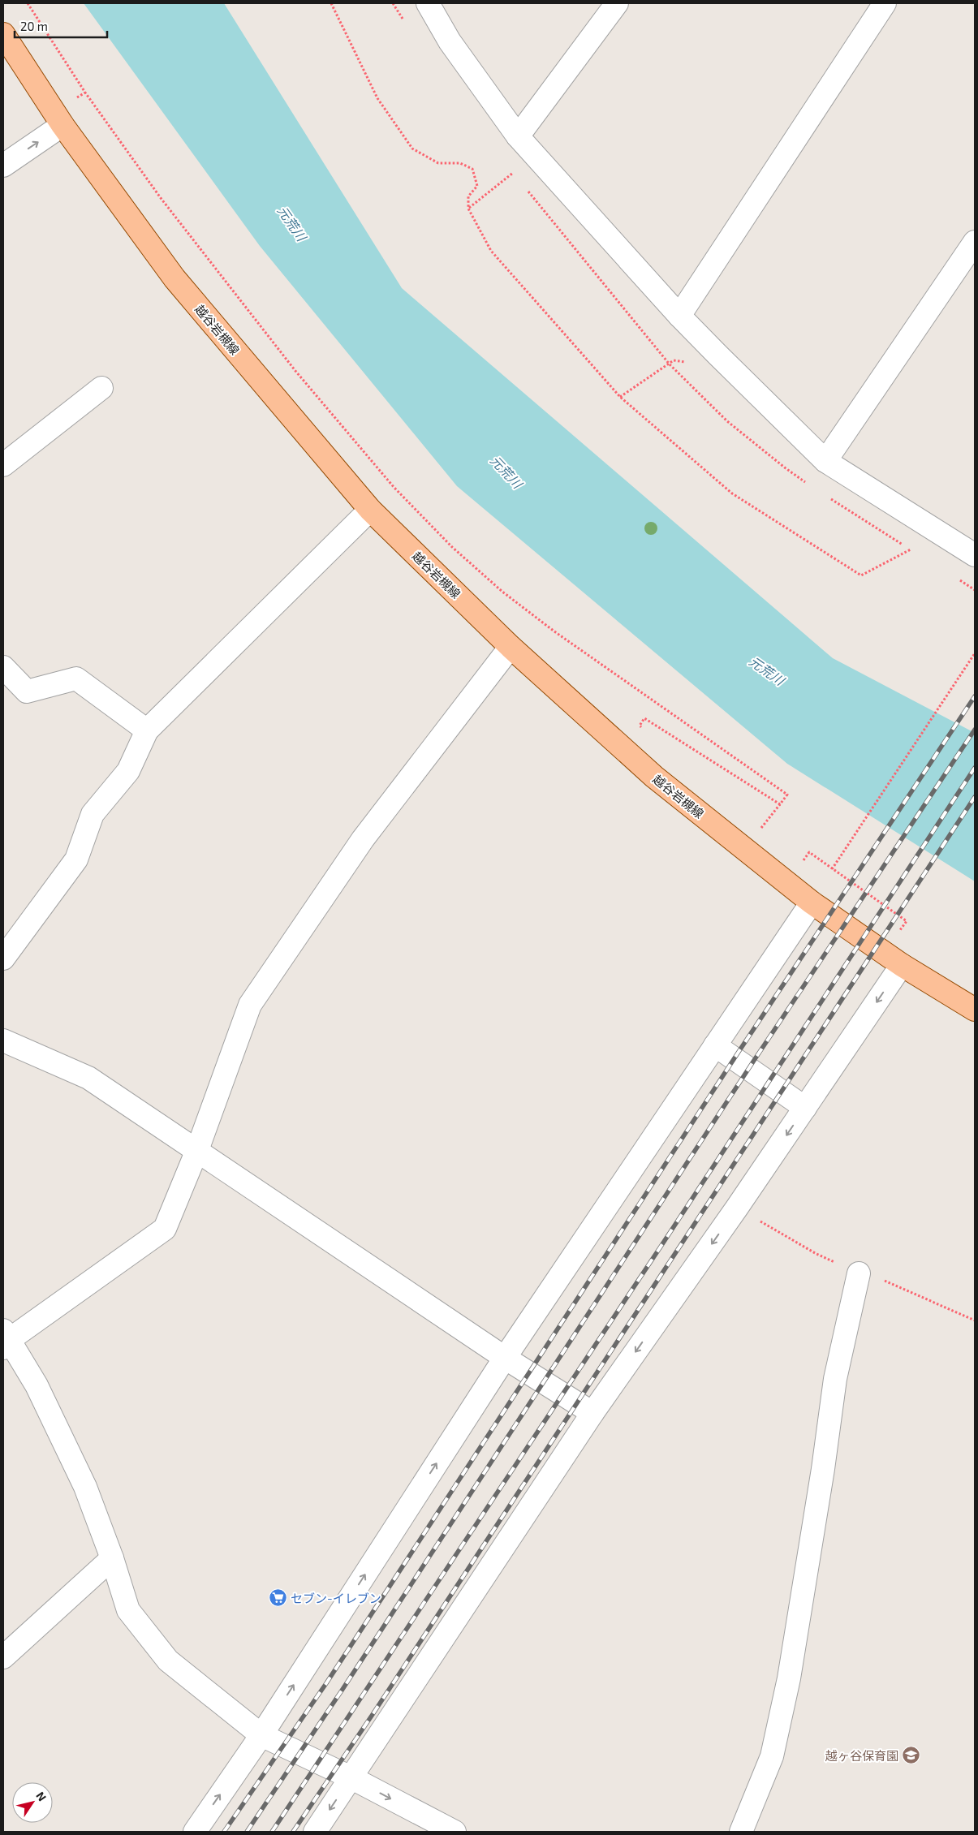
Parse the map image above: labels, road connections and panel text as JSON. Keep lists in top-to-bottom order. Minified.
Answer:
{"streets":{"main road":["越谷岩槻線"]},"water":["元荒川"],"places":{"supermarket":["セブン-イレブン"],"school or university":["越ヶ谷保育園"]},"scale_bar":"20 m","north":"top right"}
